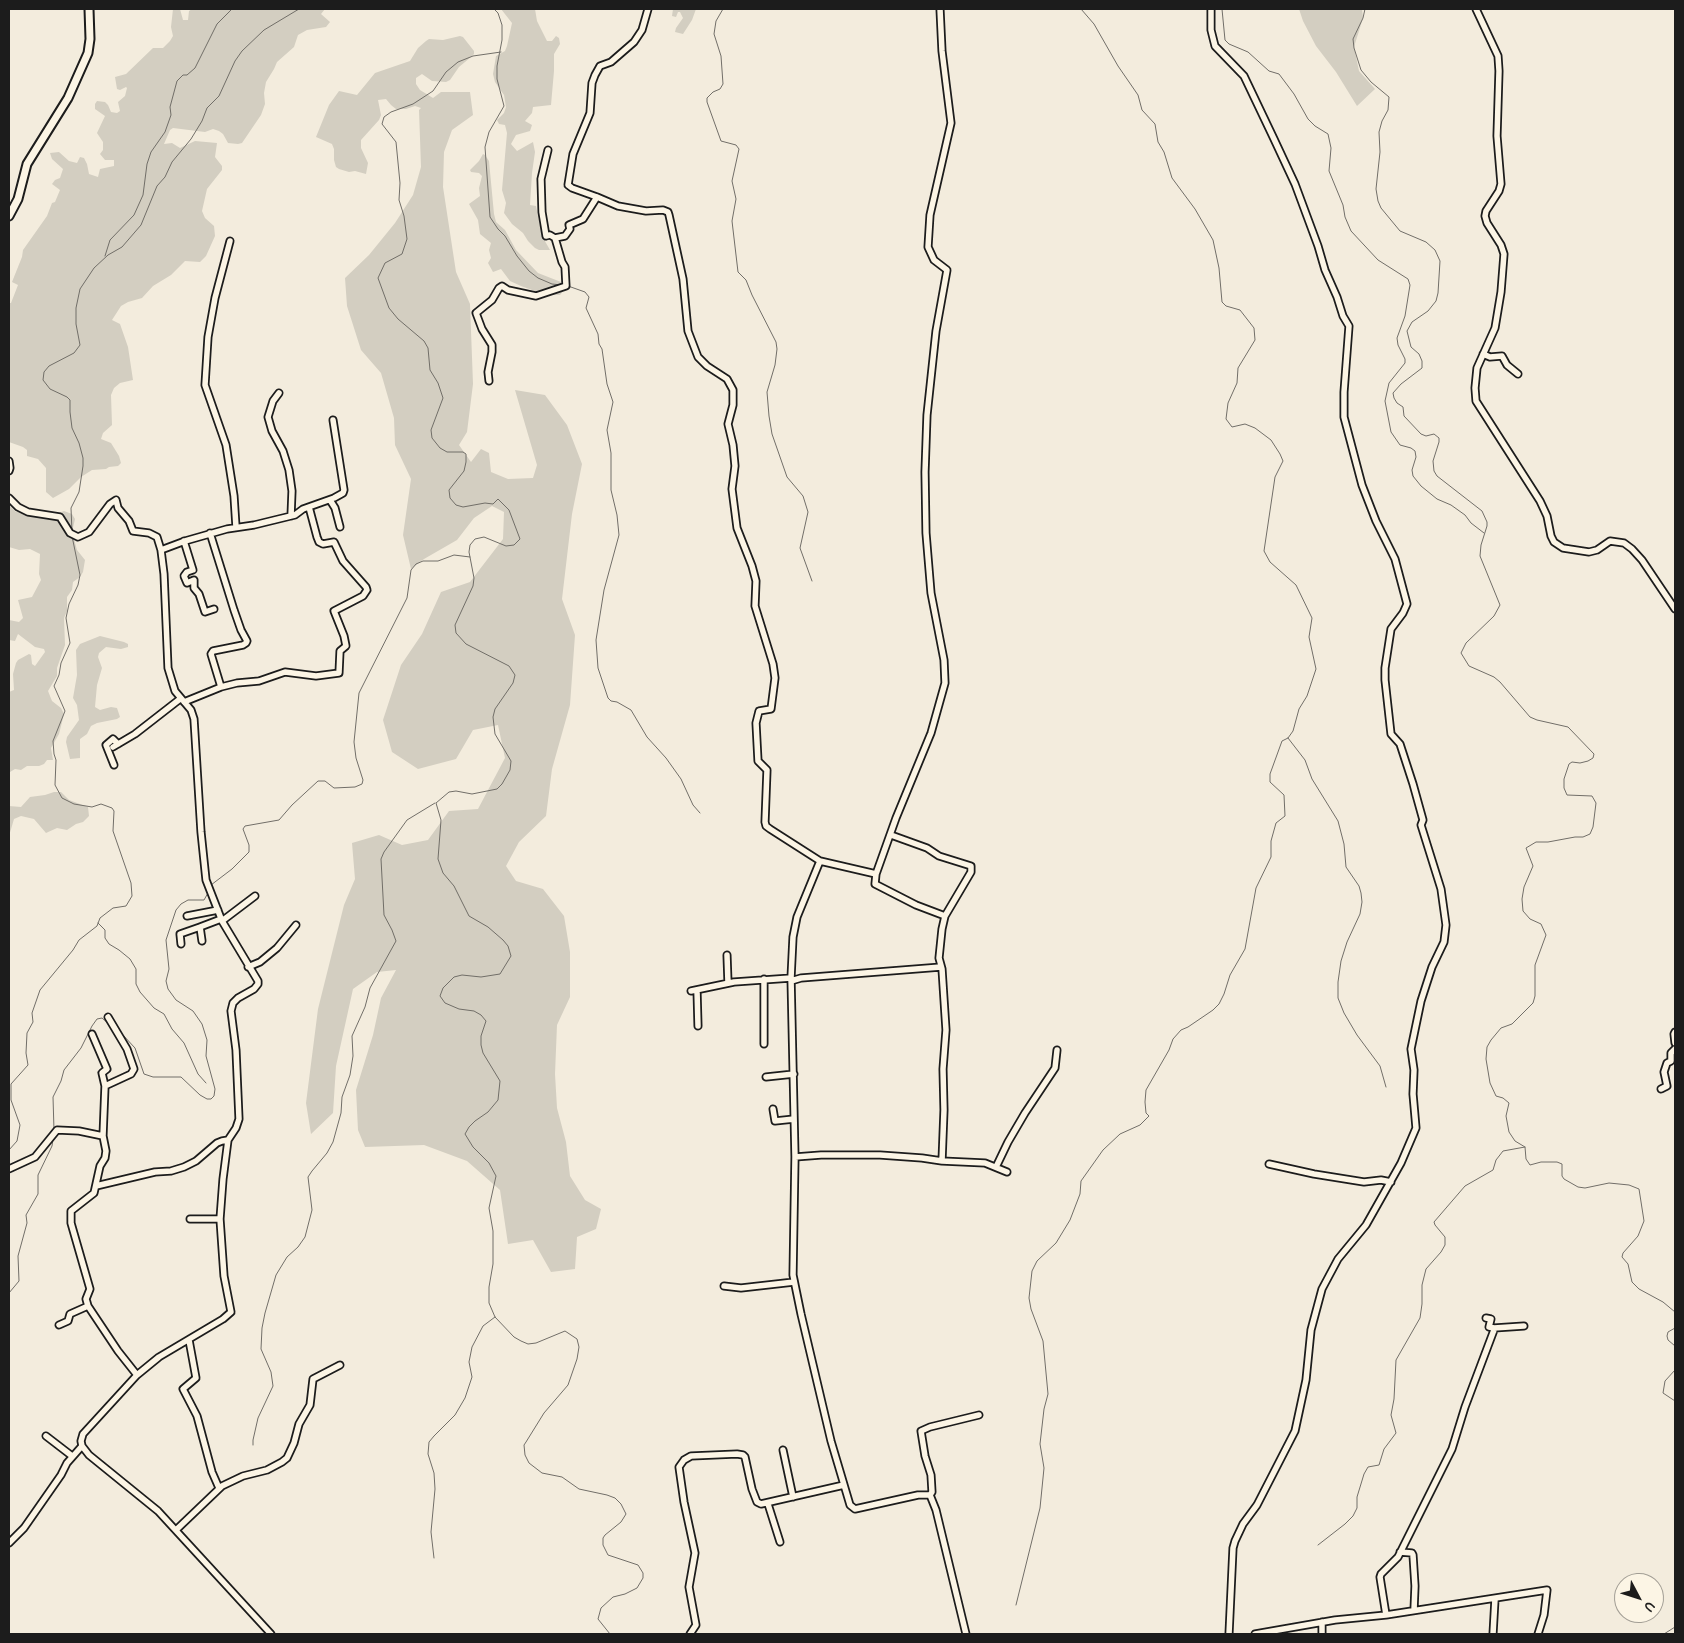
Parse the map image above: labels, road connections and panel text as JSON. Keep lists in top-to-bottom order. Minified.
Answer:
{"north":"bottom right"}
